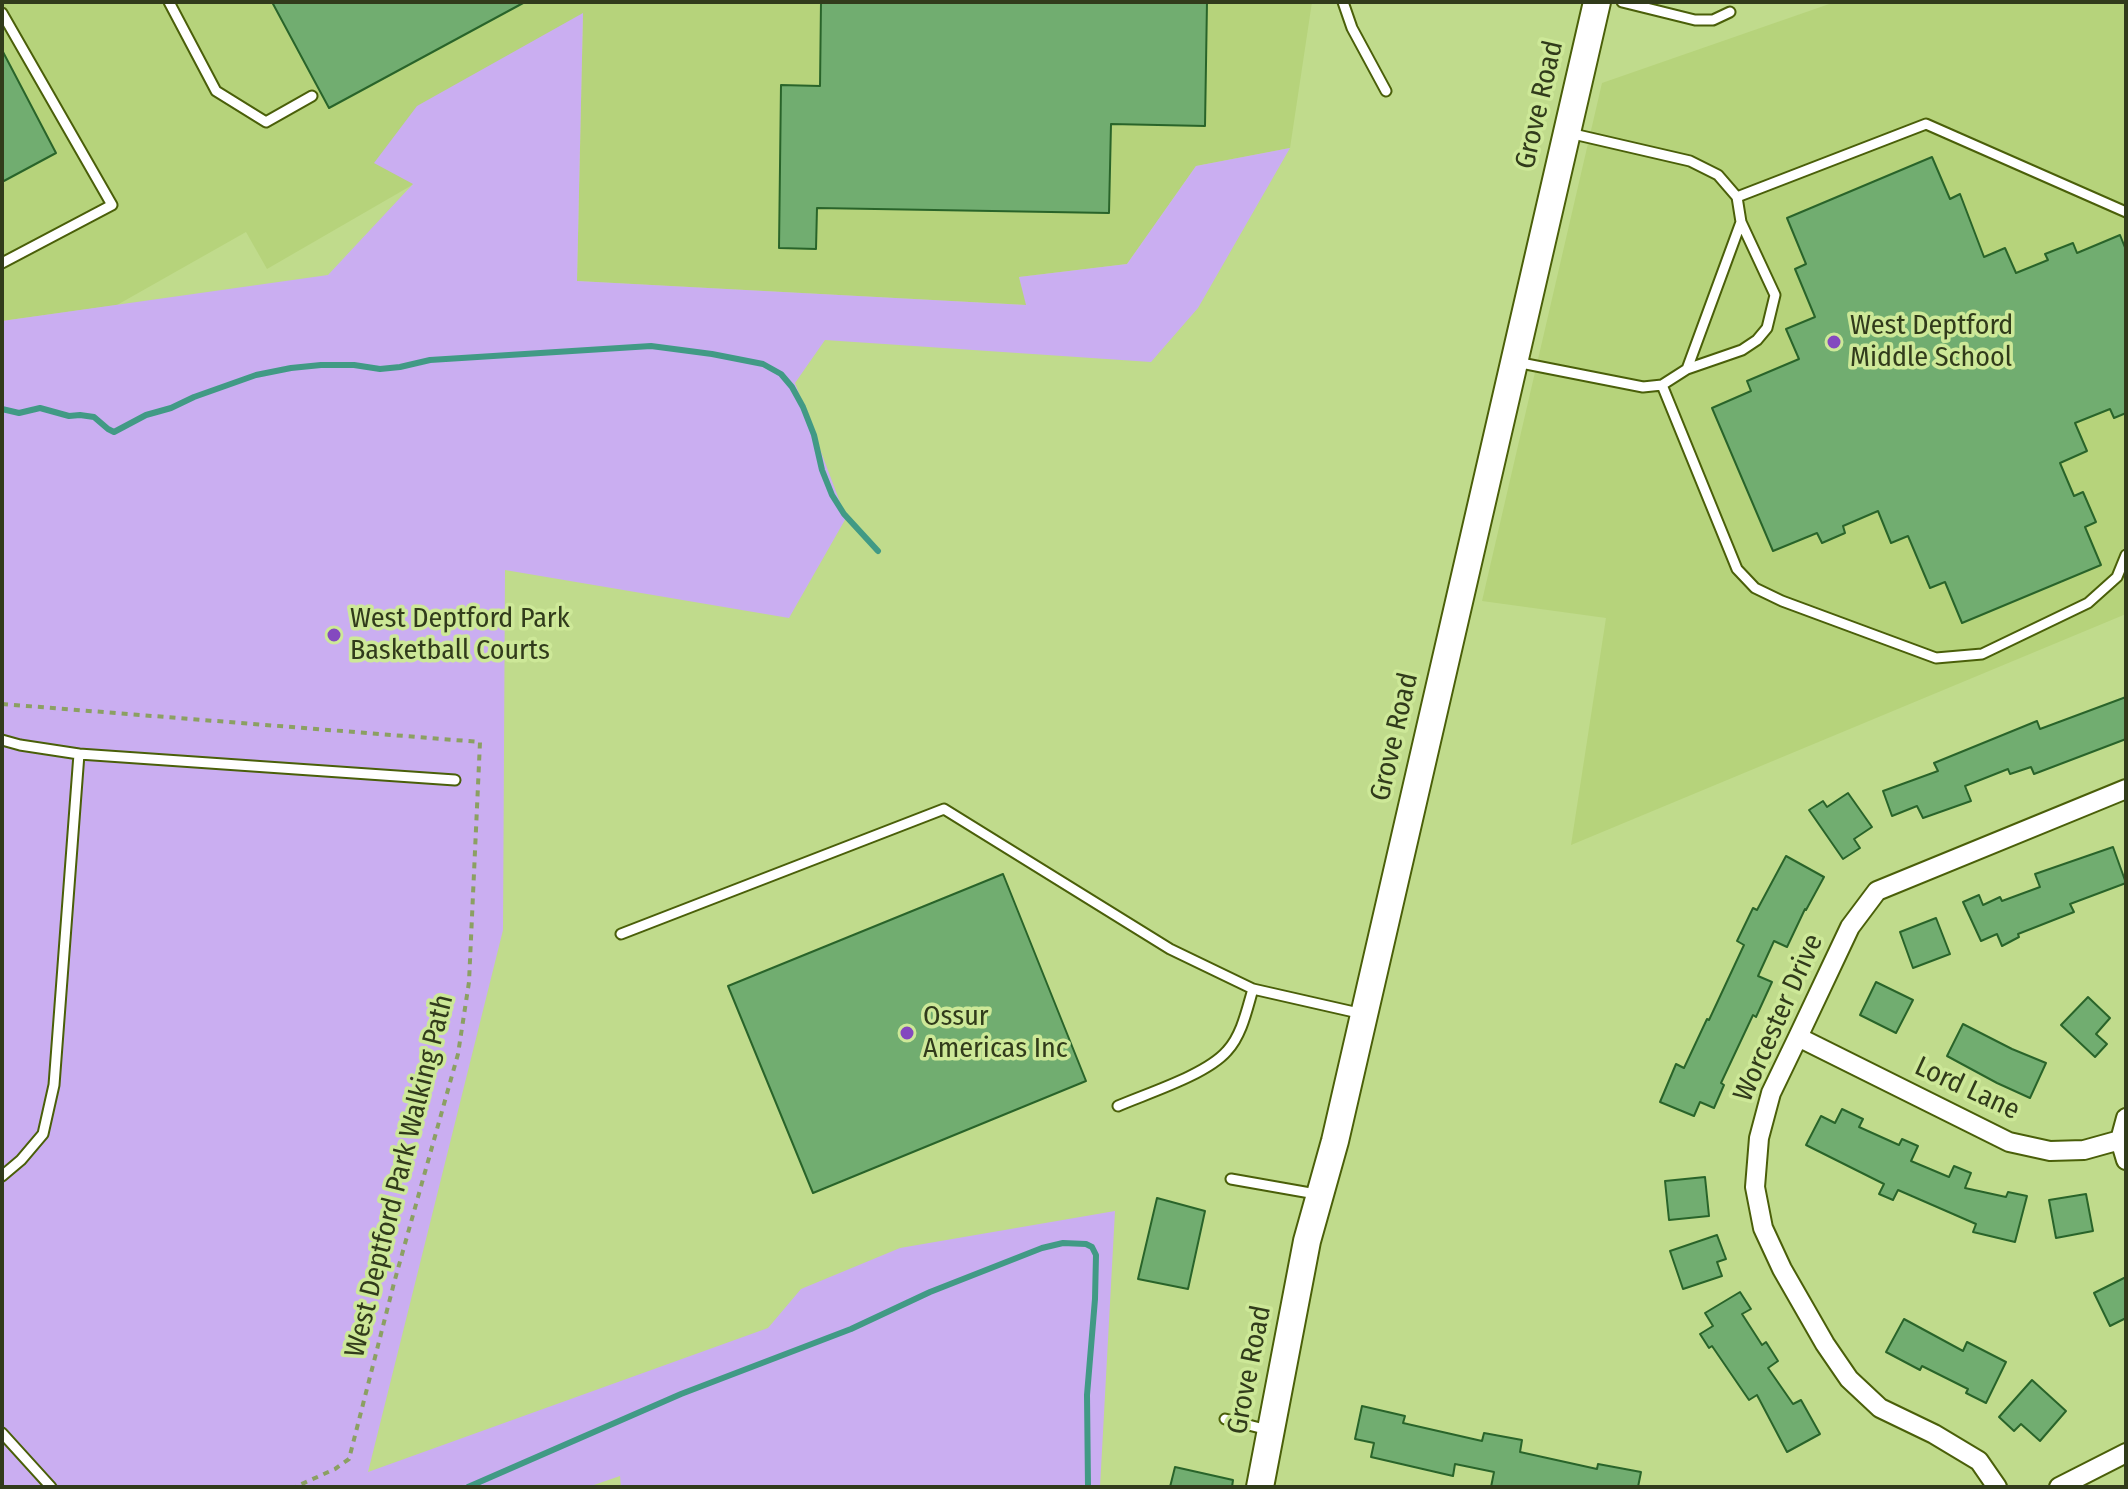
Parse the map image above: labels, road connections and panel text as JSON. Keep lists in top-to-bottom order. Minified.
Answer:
{"streets":{"main road":["Grove Road"],"street":["Worcester Drive","Lord Lane"],"path":["West Deptford Park Walking Path"]},"crossings":[["Worcester Drive","Lord Lane"]],"places":["West Deptford Middle School","West Deptford Park Basketball Courts","Ossur Americas Inc"]}
